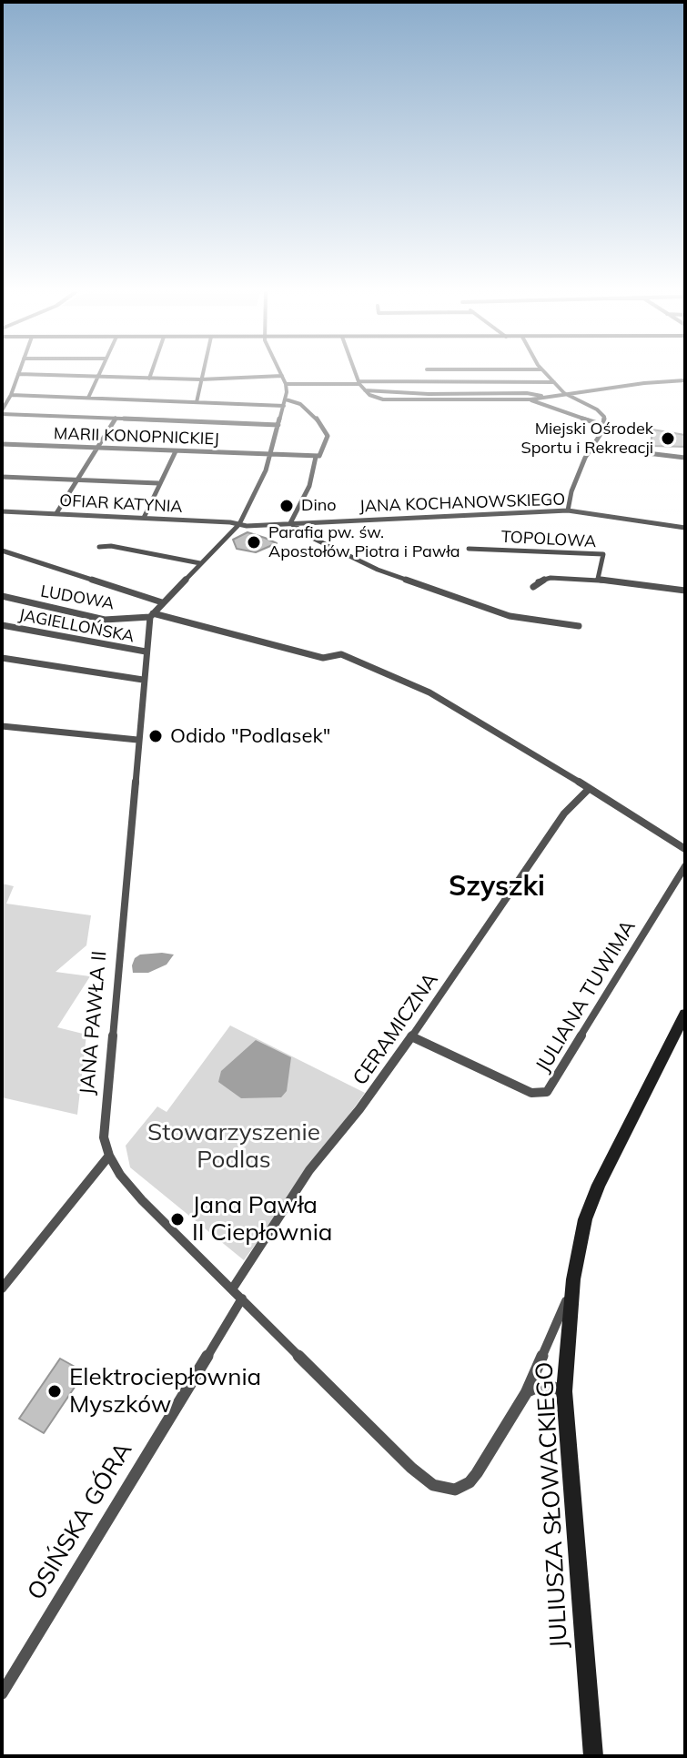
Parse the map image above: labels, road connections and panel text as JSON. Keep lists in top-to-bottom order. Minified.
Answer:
{"streets":{"main road":["JULIUSZA SŁOWACKIEGO"],"street":["MARII KONOPNICKIEJ","JANA KOCHANOWSKIEGO","OFIAR KATYNIA","TOPOLOWA","LUDOWA","JAGIELLOŃSKA","JULIANA TUWIMA","JANA PAWŁA II","CERAMICZNA","OSIŃSKA GÓRA"]},"crossings":[["JANA KOCHANOWSKIEGO","OFIAR KATYNIA"],["LUDOWA","JANA PAWŁA II"],["JAGIELLOŃSKA","JANA PAWŁA II"],["JULIANA TUWIMA","CERAMICZNA"],["JANA PAWŁA II","CERAMICZNA"],["JANA PAWŁA II","JULIUSZA SŁOWACKIEGO"],["JANA PAWŁA II","OSIŃSKA GÓRA"]],"districts":["Szyszki"],"parks":["Stowarzyszenie Podlas"],"places":["Miejski Ośrodek Sportu i Rekreacji","Dino","Parafia pw. św. Apostołów Piotra i Pawła","Odido \"Podlasek\"","Jana Pawła II Ciepłownia","Elektrociepłownia Myszków"]}
